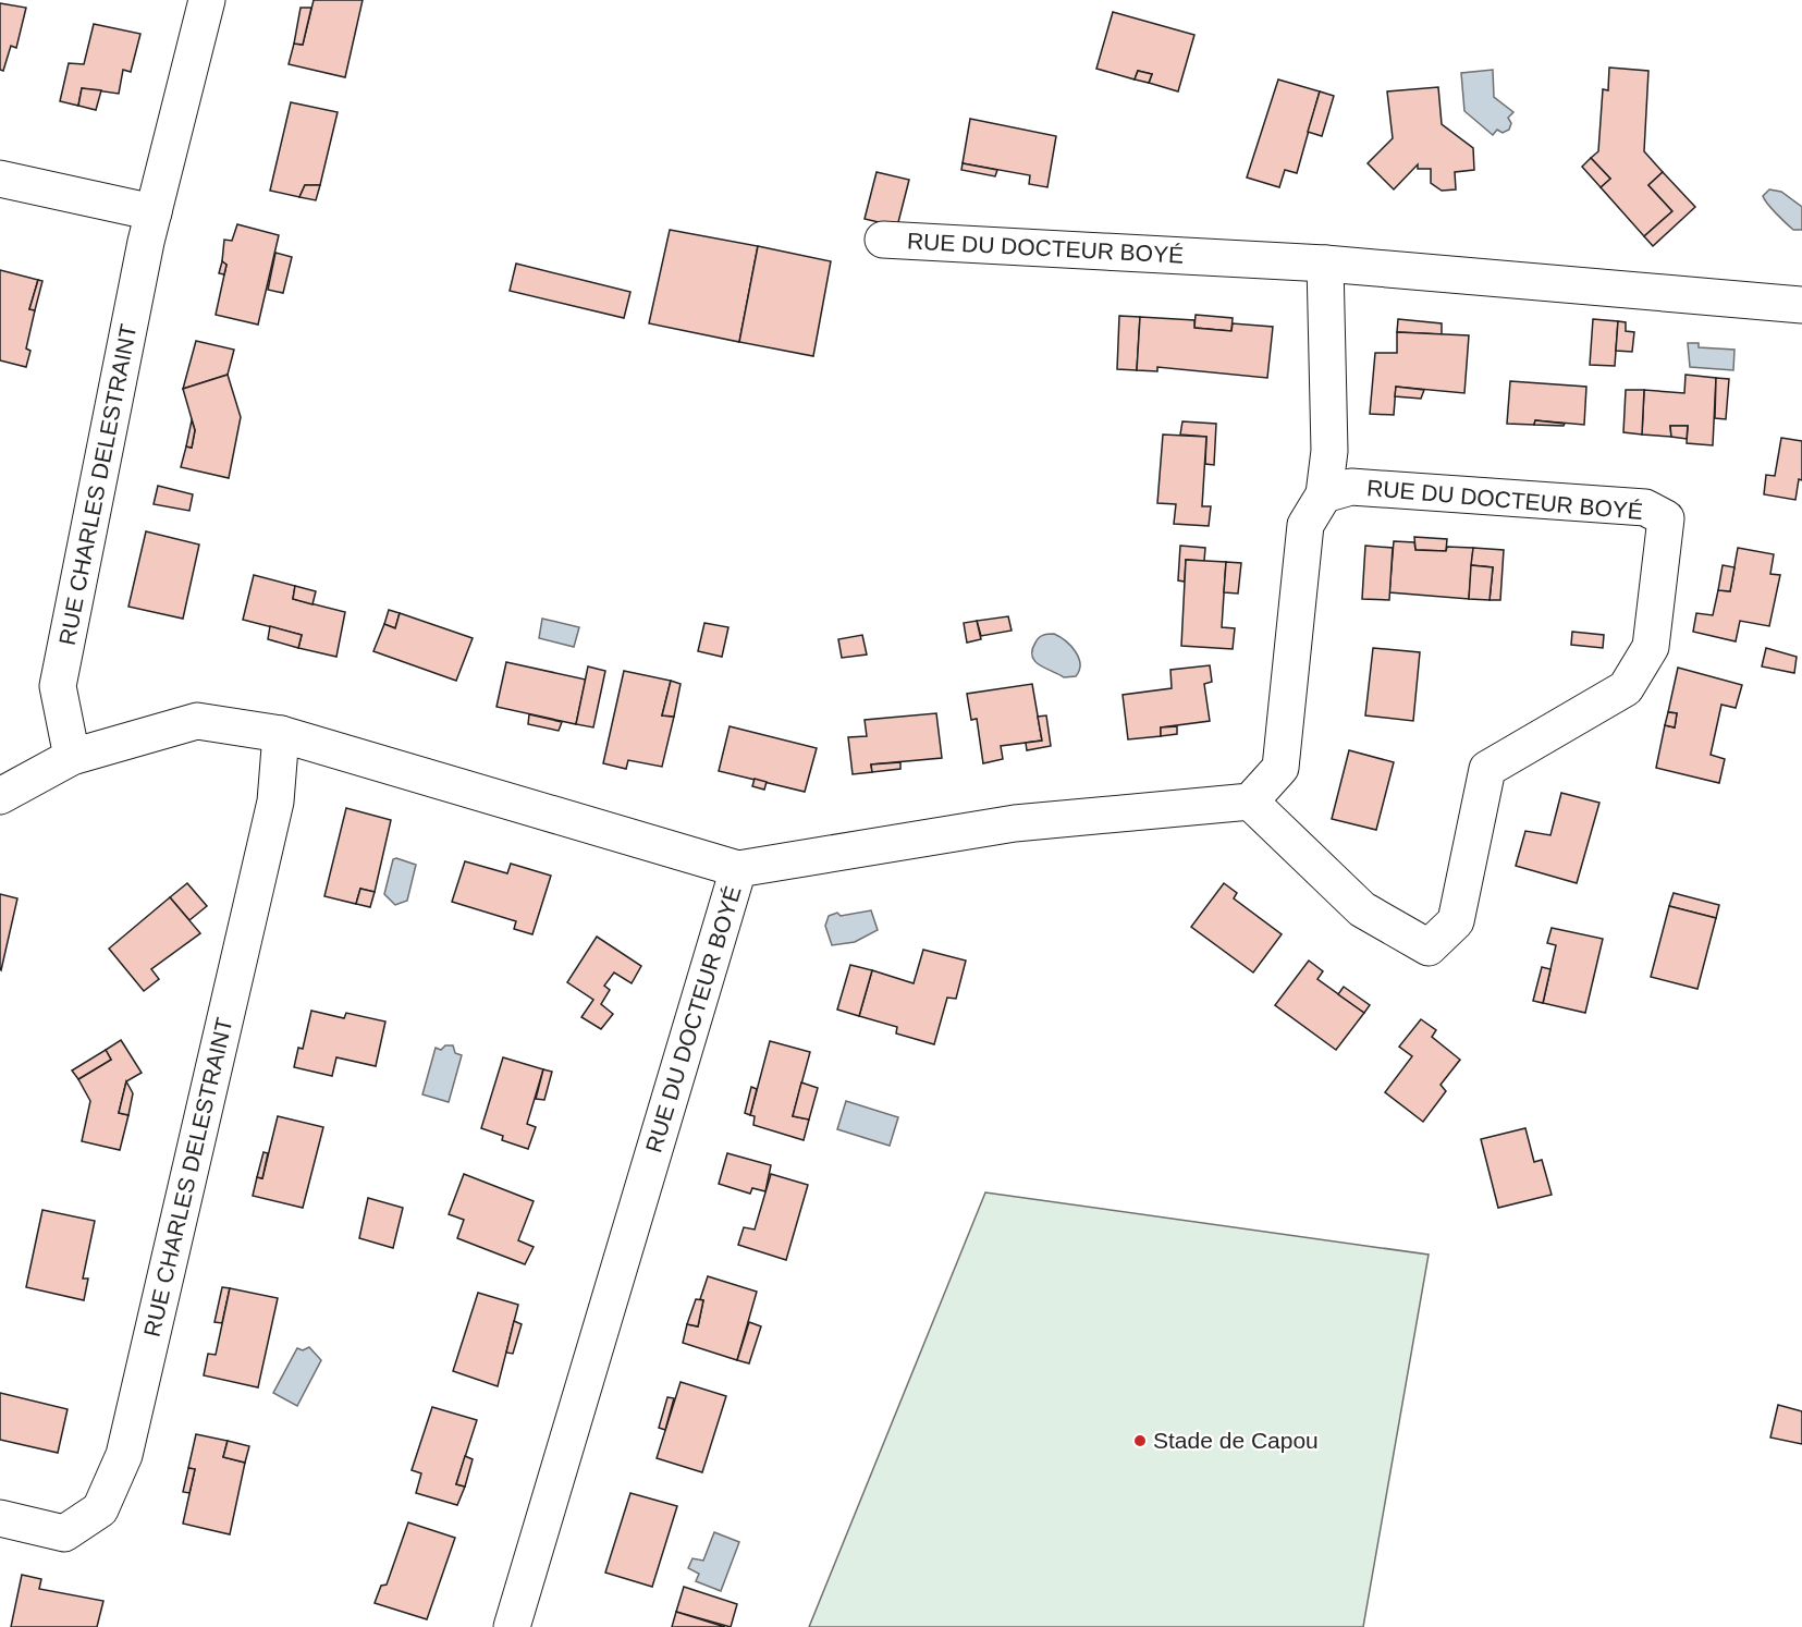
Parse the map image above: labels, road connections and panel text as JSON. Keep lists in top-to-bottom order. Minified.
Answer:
{"streets":{"street":["RUE DU DOCTEUR BOYÉ","RUE CHARLES DELESTRAINT"]},"places":["Stade de Capou"]}
